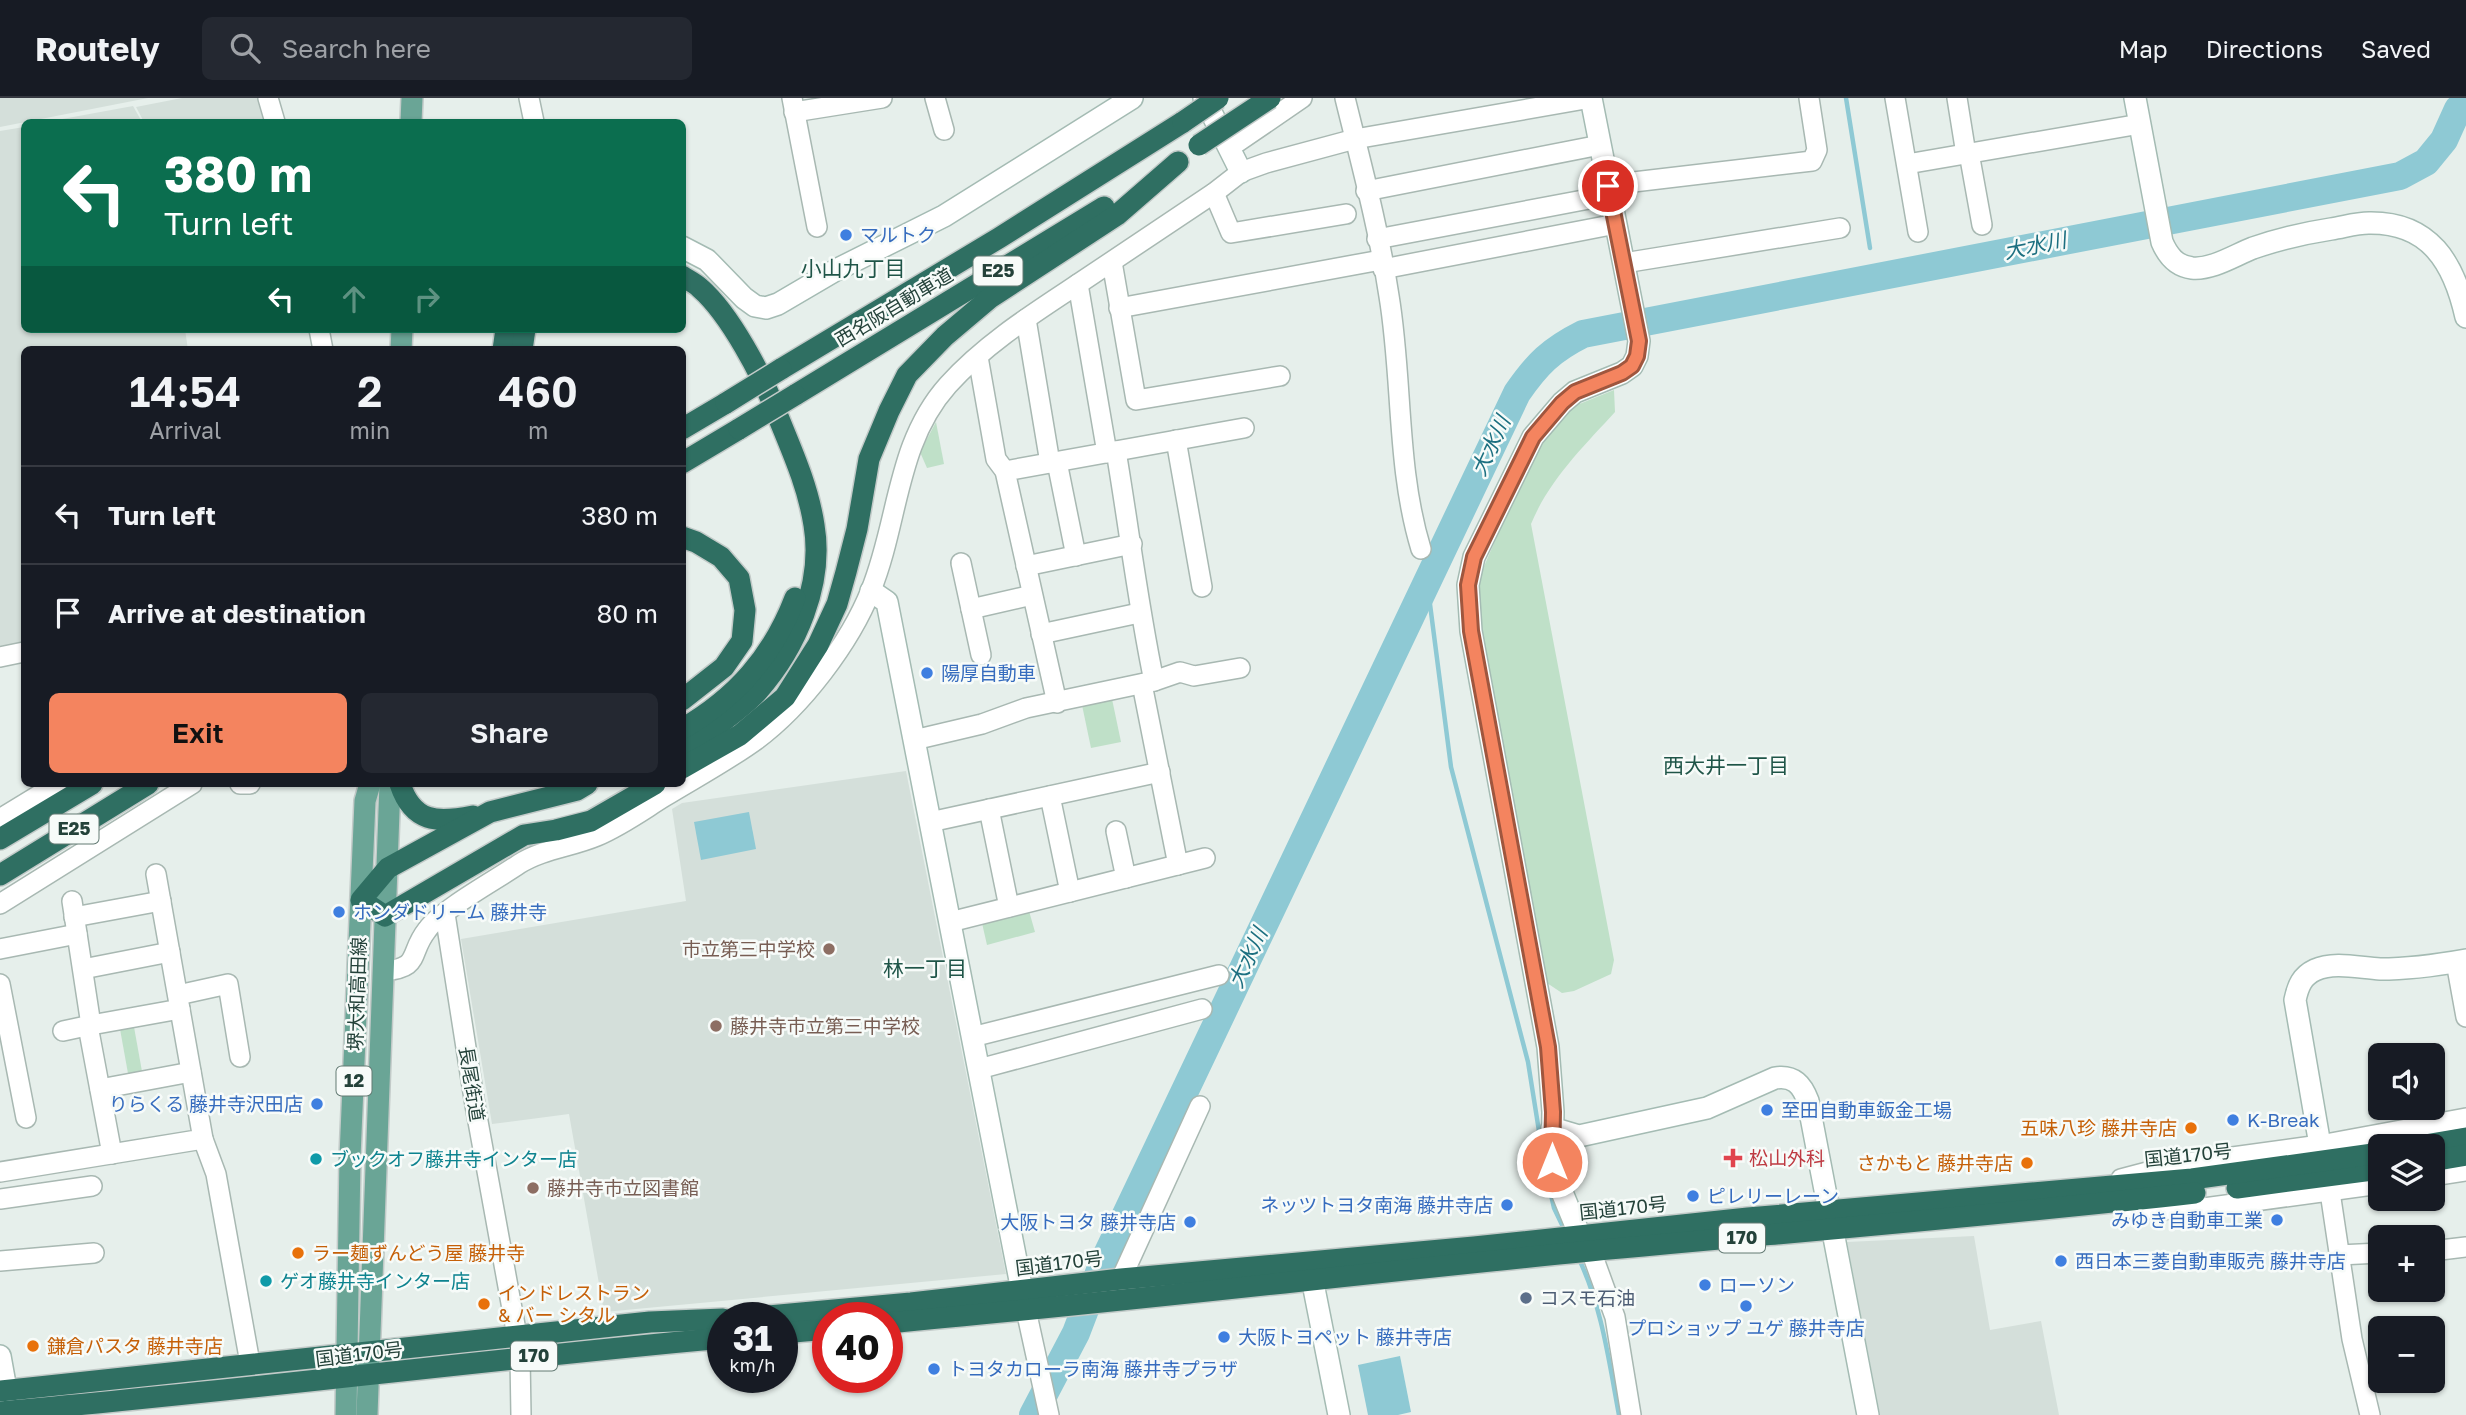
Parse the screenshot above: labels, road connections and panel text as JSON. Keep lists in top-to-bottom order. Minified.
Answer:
{"streets":{"highway":["E25","西名阪自動車道","国道170号","170"],"main road":["堺大和高田線","12"],"street":["長尾街道"]},"crossings":[["堺大和高田線","国道170号"],["長尾街道","国道170号"]],"districts":["小山九丁目","西大井一丁目","林一丁目"],"water":["大水川"],"places":{"other":["マルトク","陽厚自動車","ホンダドリーム 藤井寺","市立第三中学校","藤井寺市立第三中学校","りらくる 藤井寺沢田店","至田自動車鈑金工場","K-Break","五味八珍 藤井寺店","ブックオフ藤井寺インター店","さかもと 藤井寺店","藤井寺市立図書館","ピレリーレーン","ネッツトヨタ南海 藤井寺店","みゆき自動車工業","大阪トヨタ 藤井寺店","ラー麺ずんどう屋 藤井寺","西日本三菱自動車販売 藤井寺店","ゲオ藤井寺インター店","ローソン","コスモ石油","インドレストラン & バー シタル","プロショップ ユゲ 藤井寺店","大阪トヨペット 藤井寺店","鎌倉パスタ 藤井寺店","トヨタカローラ南海 藤井寺プラザ"],"health":["松山外科"]},"page":{"header":"Routely","search":"Search here","nav":["Map","Directions","Saved"],"turn":["380 m","Turn left"],"eta":["14:54","Arrival","2","min","460","m"],"list":[{"name":"Turn left","value":"380 m"},{"name":"Arrive at destination","value":"80 m"}],"buttons":["Exit","Share"],"map_buttons":["+","−"],"speed":"31 km/h","limit":"40"}}
